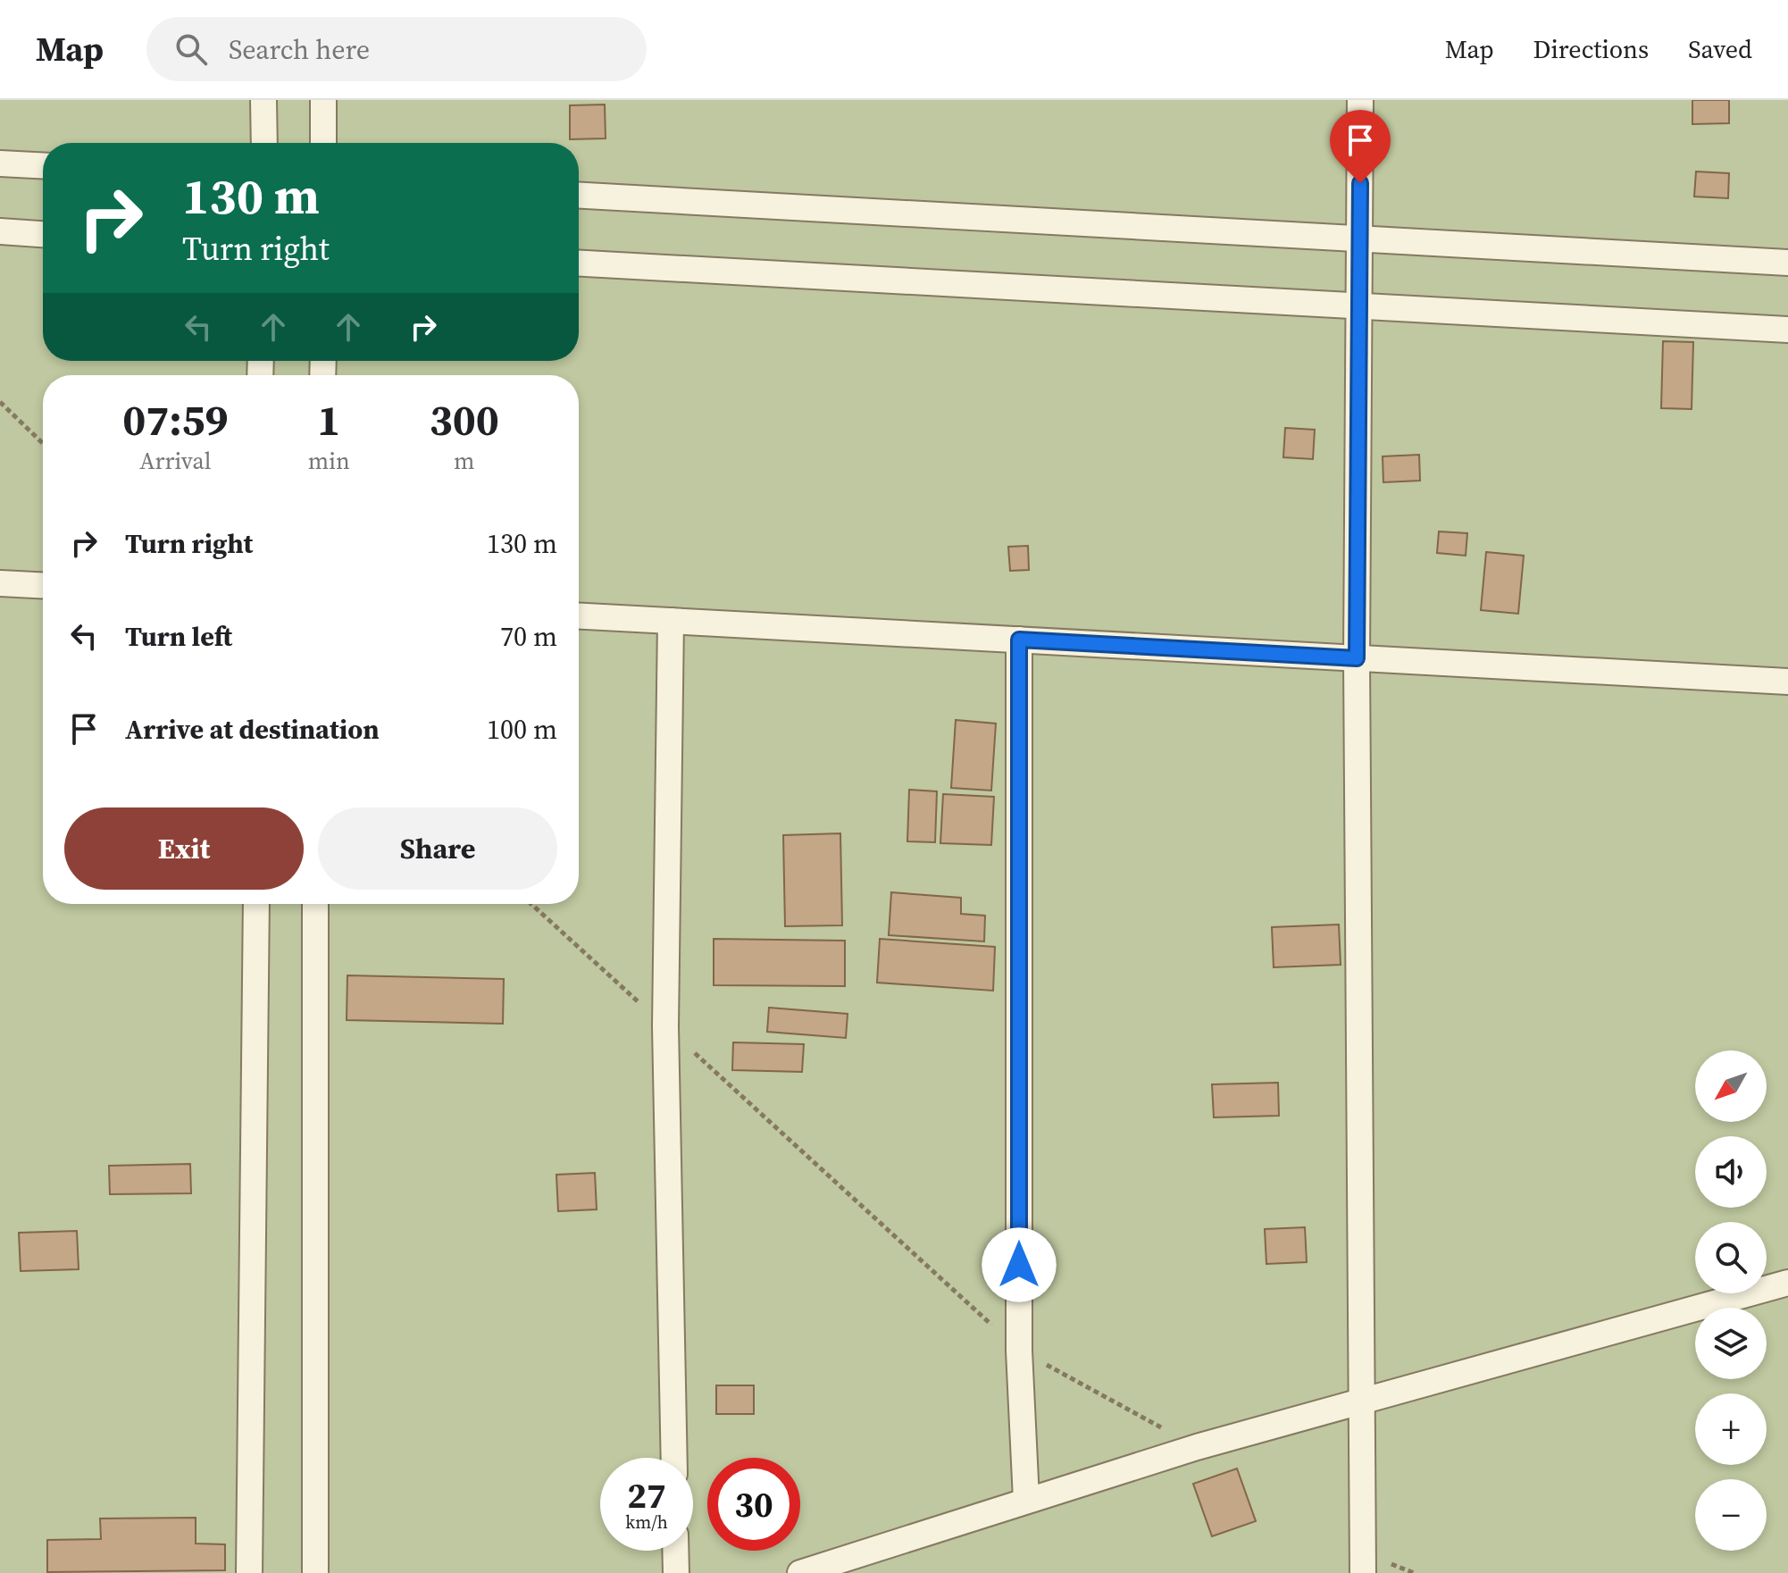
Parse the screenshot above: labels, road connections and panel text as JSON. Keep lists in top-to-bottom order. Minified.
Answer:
{"north":"bottom left","page":{"header":"Map","search":"Search here","nav":["Map","Directions","Saved"],"turn":["130 m","Turn right"],"eta":["07:59","Arrival","1","min","300","m"],"list":[{"name":"Turn right","value":"130 m"},{"name":"Turn left","value":"70 m"},{"name":"Arrive at destination","value":"100 m"}],"buttons":["Exit","Share"],"map_buttons":["+","−"],"speed":"27 km/h","limit":"30"}}
